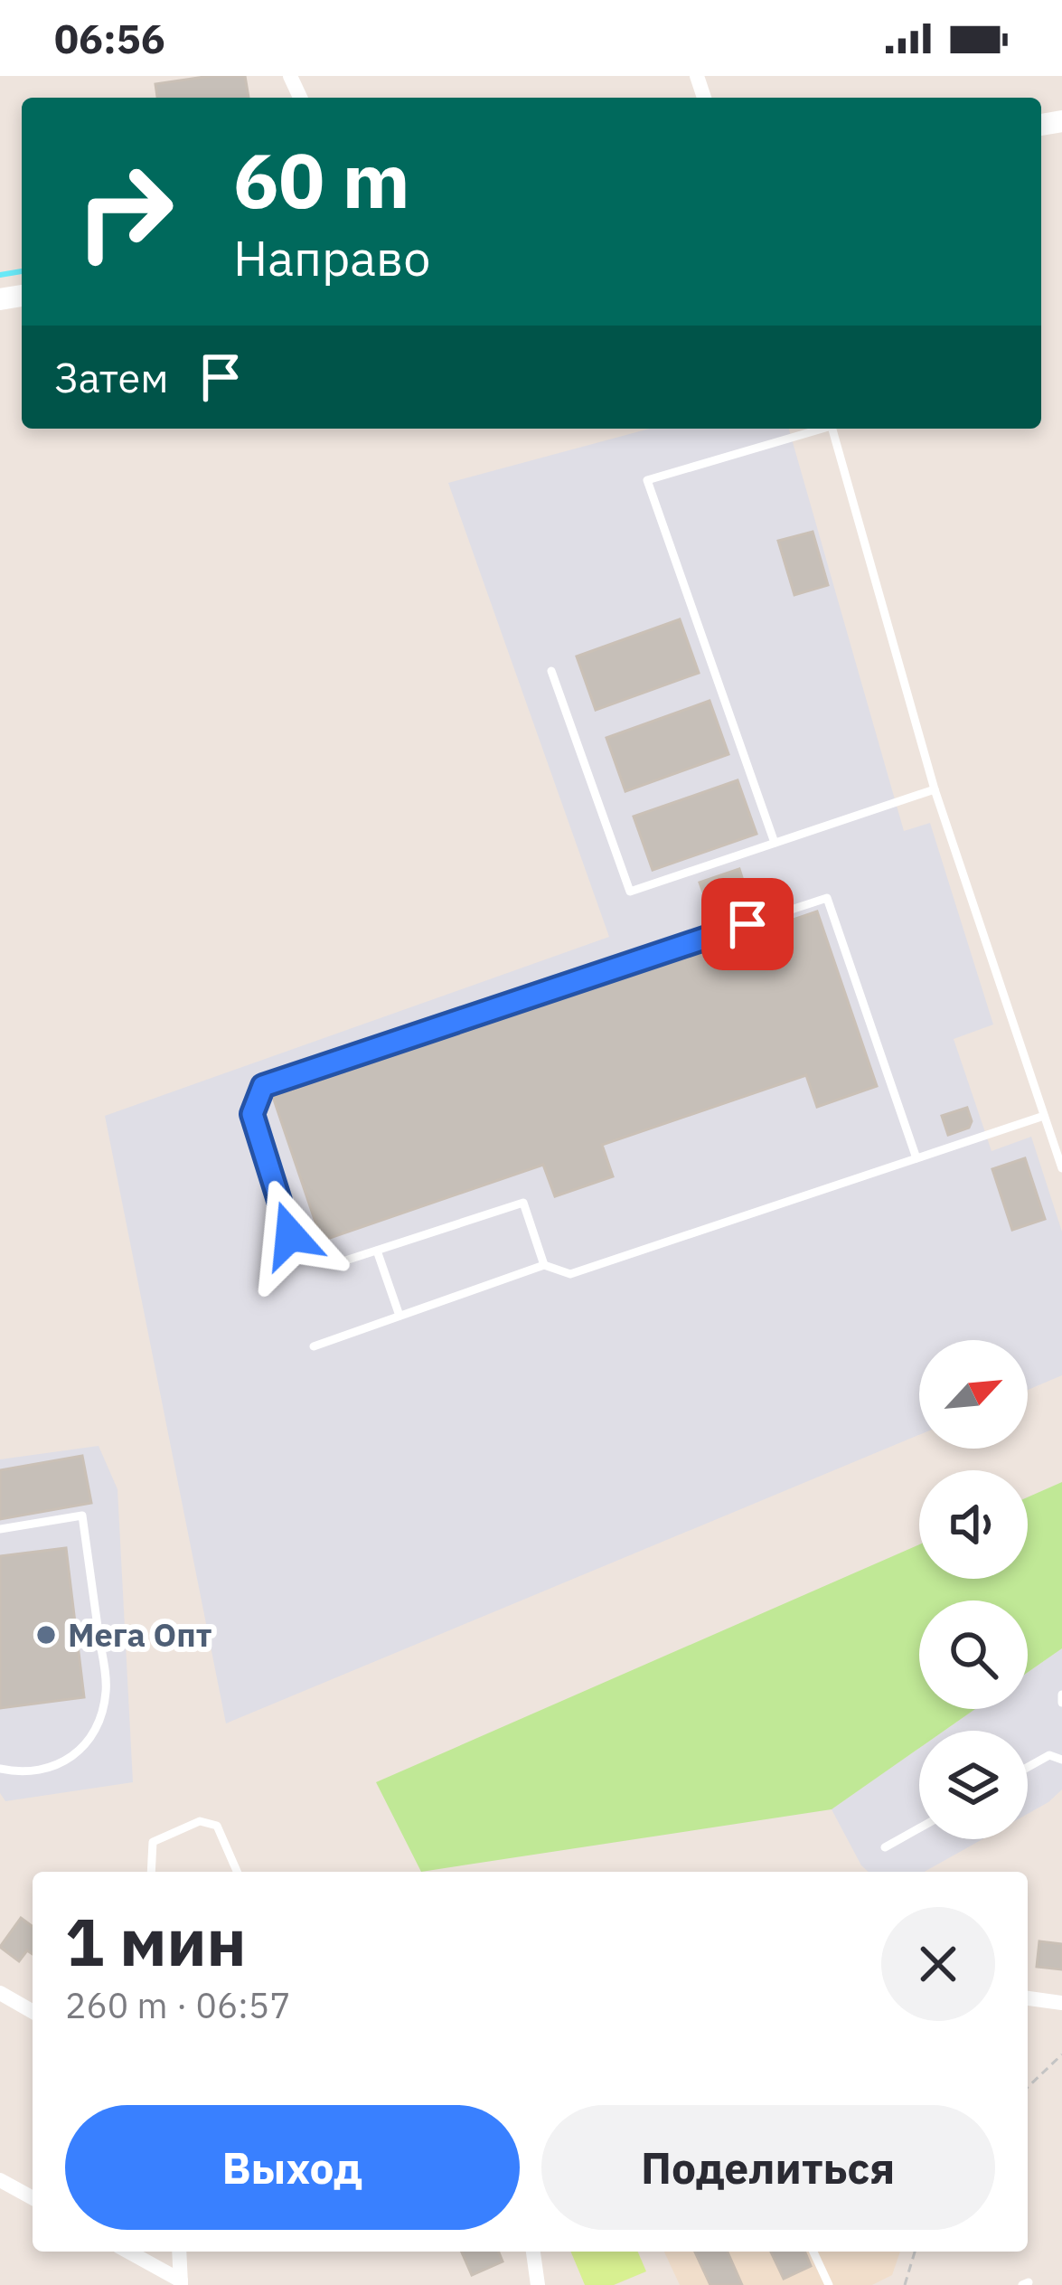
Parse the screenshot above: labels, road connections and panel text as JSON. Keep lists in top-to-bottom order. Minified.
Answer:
{"places":["Мега Опт"],"north":"top right","page":{"status":"06:56","turn":["60 m","Направо"],"then":"Затем","heading":["1 мин","260 m · 06:57"],"buttons":["Выход","Поделиться"]}}
